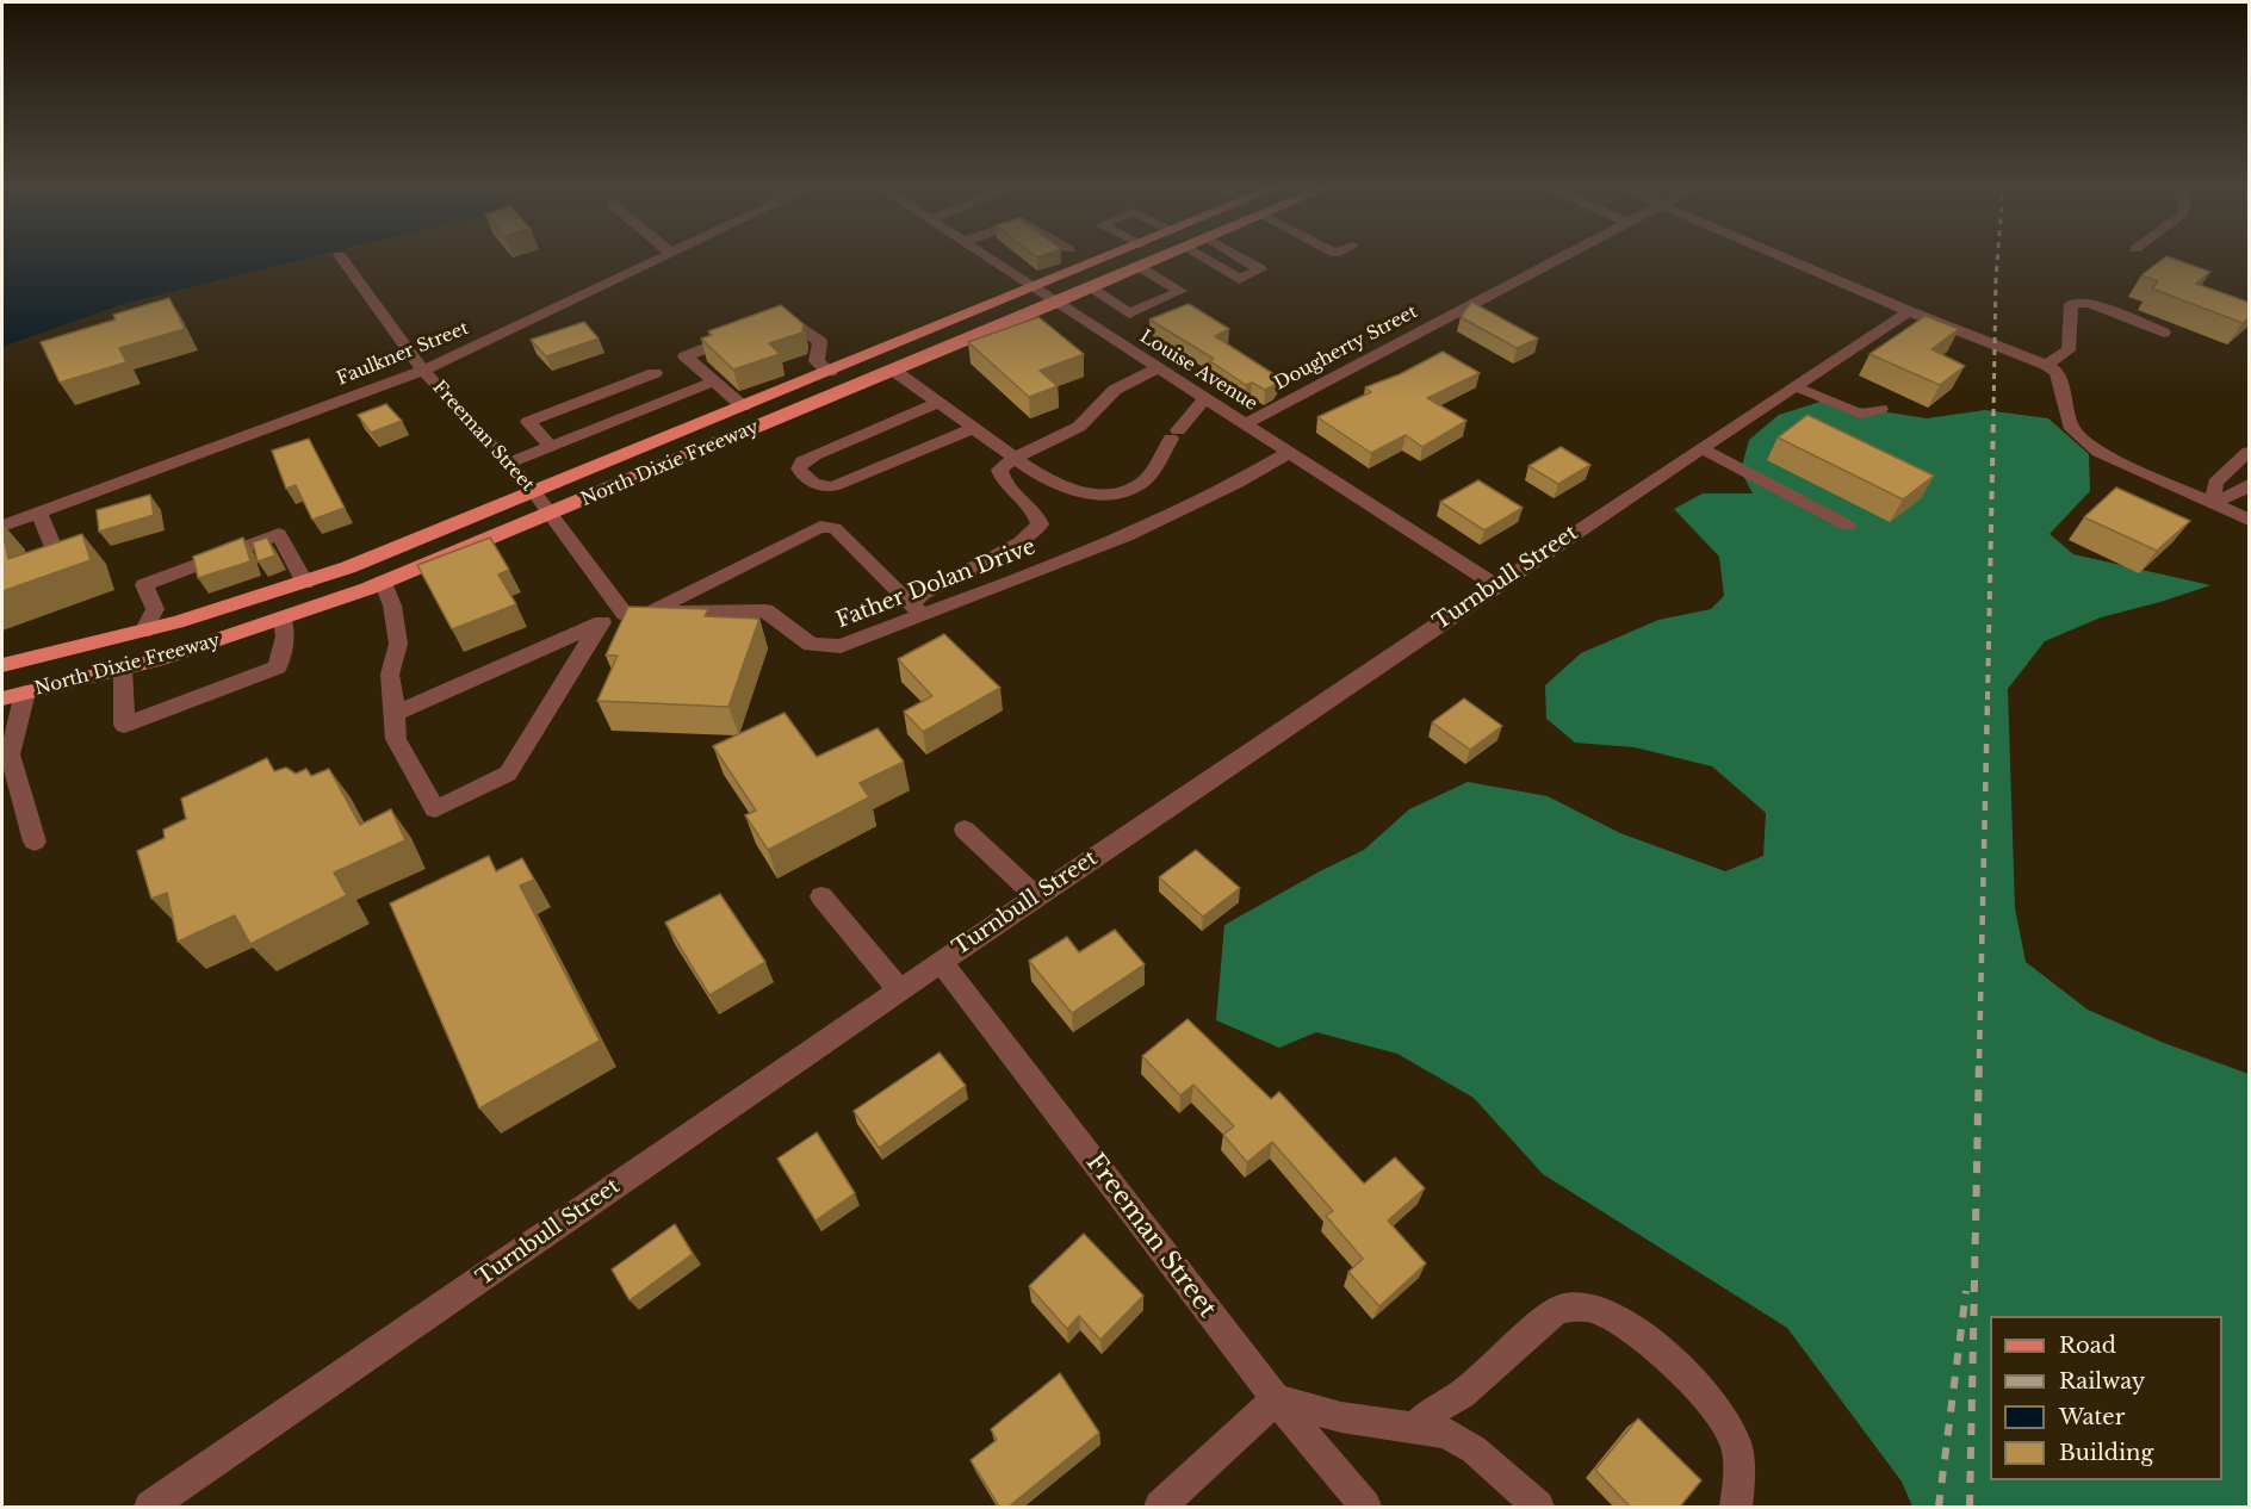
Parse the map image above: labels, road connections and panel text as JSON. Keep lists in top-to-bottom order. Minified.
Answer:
{"streets":{"main road":["North Dixie Freeway"],"street":["Dougherty Street","Faulkner Street","Louise Avenue","Freeman Street","Turnbull Street","Father Dolan Drive"]},"crossings":[["Dougherty Street","Louise Avenue"],["Faulkner Street","Freeman Street"],["Louise Avenue","North Dixie Freeway"],["Louise Avenue","Turnbull Street"],["Louise Avenue","Father Dolan Drive"],["Freeman Street","North Dixie Freeway"],["Freeman Street","Turnbull Street"]],"legend":["Road","Railway","Water","Building"]}
